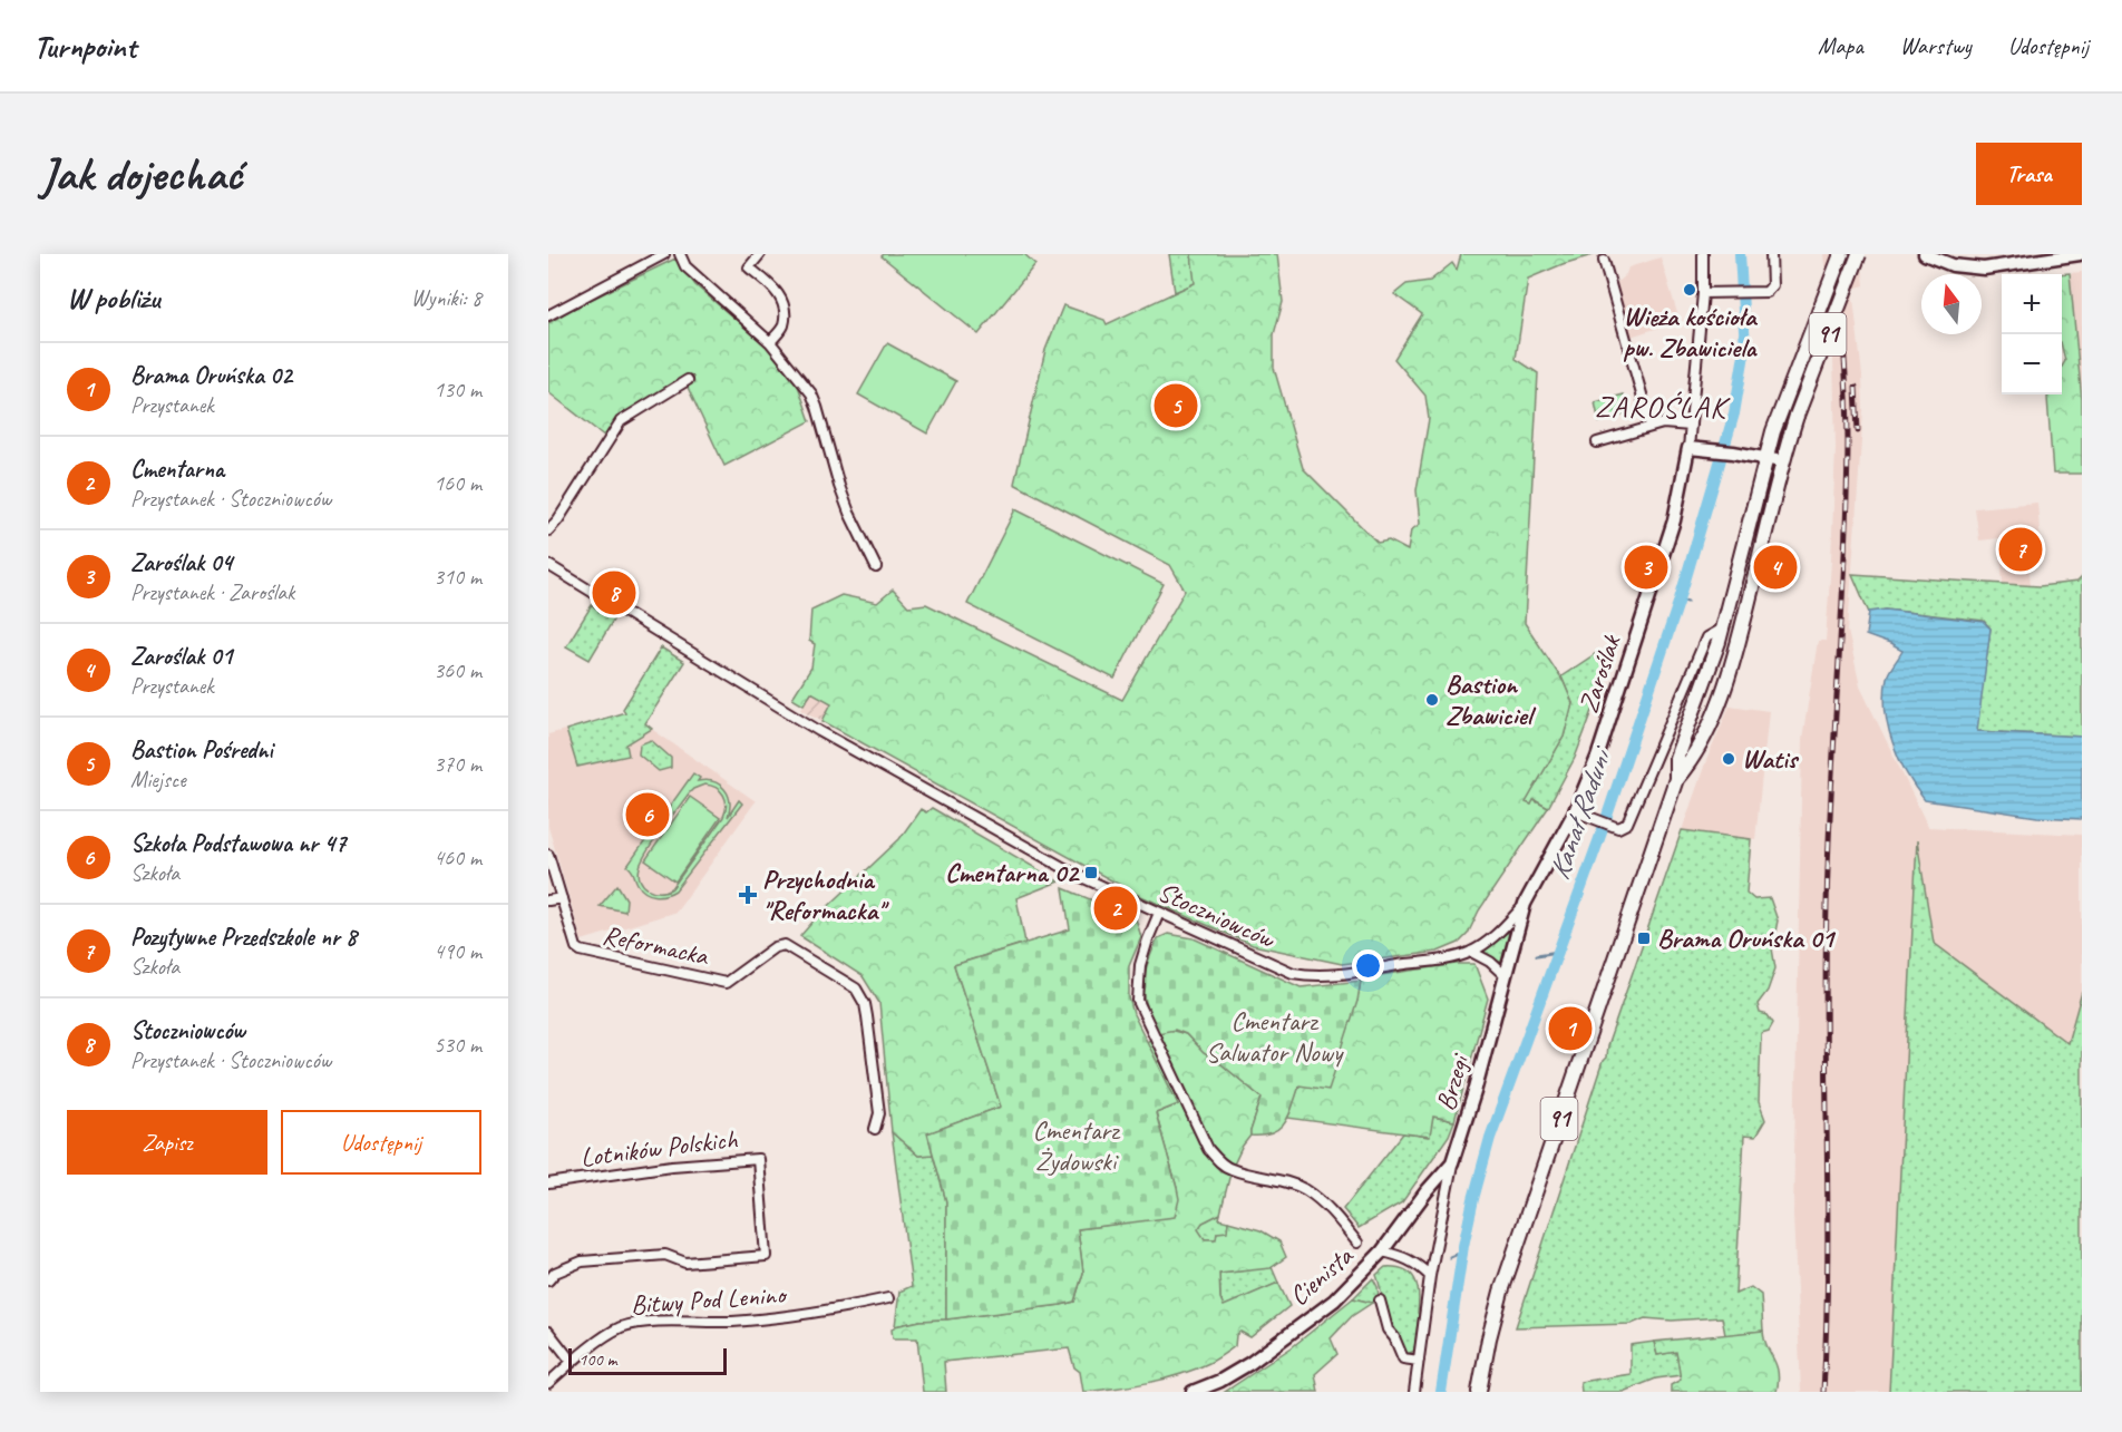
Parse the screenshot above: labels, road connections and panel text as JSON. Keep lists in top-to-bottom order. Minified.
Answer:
{"streets":{"main road":["91"],"street":["Zaroślak","Stoczniowców","Reformacka","Brzegi","Lotników Polskich","Cienista","Bitwy Pod Lenino"]},"crossings":[["Zaroślak","Stoczniowców"],["Zaroślak","Brzegi"],["Stoczniowców","Brzegi"],["Brzegi","Cienista"]],"districts":["ZAROŚLAK"],"water":["Kanał Raduni"],"parks":["Cmentarz Salwator Nowy","Cmentarz Żydowski"],"places":{"other":["Wieża kościoła pw. Zbawiciela","Bastion Zbawiciel","Watis"],"transit":["Cmentarna 02","Brama Oruńska 01"],"health":["Przychodnia \"Reformacka\""]},"scale_bar":"100 m","north":"top","page":{"header":"Turnpoint","nav":["Mapa","Warstwy","Udostępnij"],"buttons":["Trasa",["Zapisz","Udostępnij"]],"title":"Jak dojechać","heading":["W pobliżu","Wyniki: 8"],"map_buttons":["+","−"],"list":[{"mark":"1","name":"Brama Oruńska 02","note":"Przystanek","value":"130 m"},{"mark":"2","name":"Cmentarna","note":"Przystanek · Stoczniowców","value":"160 m"},{"mark":"3","name":"Zaroślak 04","note":"Przystanek · Zaroślak","value":"310 m"},{"mark":"4","name":"Zaroślak 01","note":"Przystanek","value":"360 m"},{"mark":"5","name":"Bastion Pośredni","note":"Miejsce","value":"370 m"},{"mark":"6","name":"Szkoła Podstawowa nr 47","note":"Szkoła","value":"460 m"},{"mark":"7","name":"Pozytywne Przedszkole nr 8","note":"Szkoła","value":"490 m"},{"mark":"8","name":"Stoczniowców","note":"Przystanek · Stoczniowców","value":"530 m"}],"pins":["5","7","3","4","8","6","2","1"],"scale":"100 m"}}
